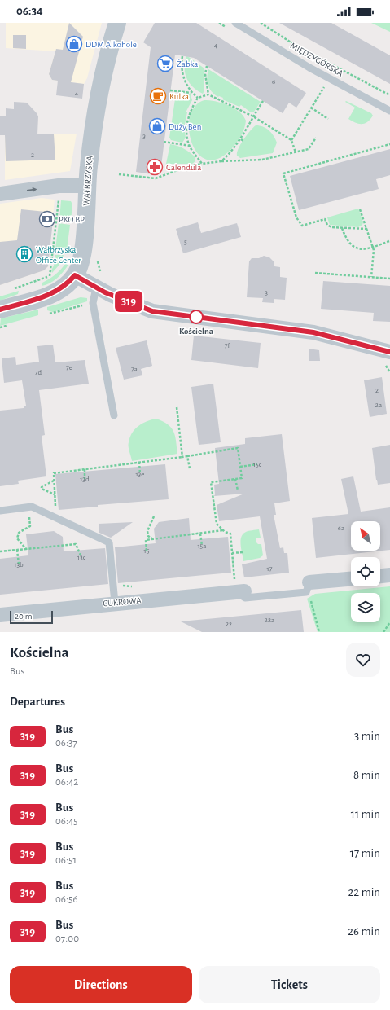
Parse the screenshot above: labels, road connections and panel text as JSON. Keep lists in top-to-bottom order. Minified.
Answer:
{"streets":{"street":["WAŁBRZYSKA","CUKROWA"],"lane":["MIĘDZYGÓRSKA"]},"places":{"shop":["DDM Alkohole","Duży Ben"],"supermarket":["Żabka"],"cafe":["Kulka"],"pharmacy":["Calendula"],"bank":["PKO BP"],"building":["Wałbrzyska Office Center"],"other":["Kościelna"]},"lines":["bus line 319"],"house_numbers":["4","6","4","3","2","5","3","7f","7e","7a","7d","2","2a","15c","13e","13d","6a","15a","15","13c","13b","17","22a","22"],"scale_bar":"20 m","north":"top left","page":{"status":"06:34","on_map":"319","scale":"20 m","heading":[["Kościelna","Bus"],"Departures"],"list":[{"mark":"319","name":"Bus","note":"06:37","value":"3 min"},{"mark":"319","name":"Bus","note":"06:42","value":"8 min"},{"mark":"319","name":"Bus","note":"06:45","value":"11 min"},{"mark":"319","name":"Bus","note":"06:51","value":"17 min"},{"mark":"319","name":"Bus","note":"06:56","value":"22 min"},{"mark":"319","name":"Bus","note":"07:00","value":"26 min"}],"buttons":["Directions","Tickets"]}}
